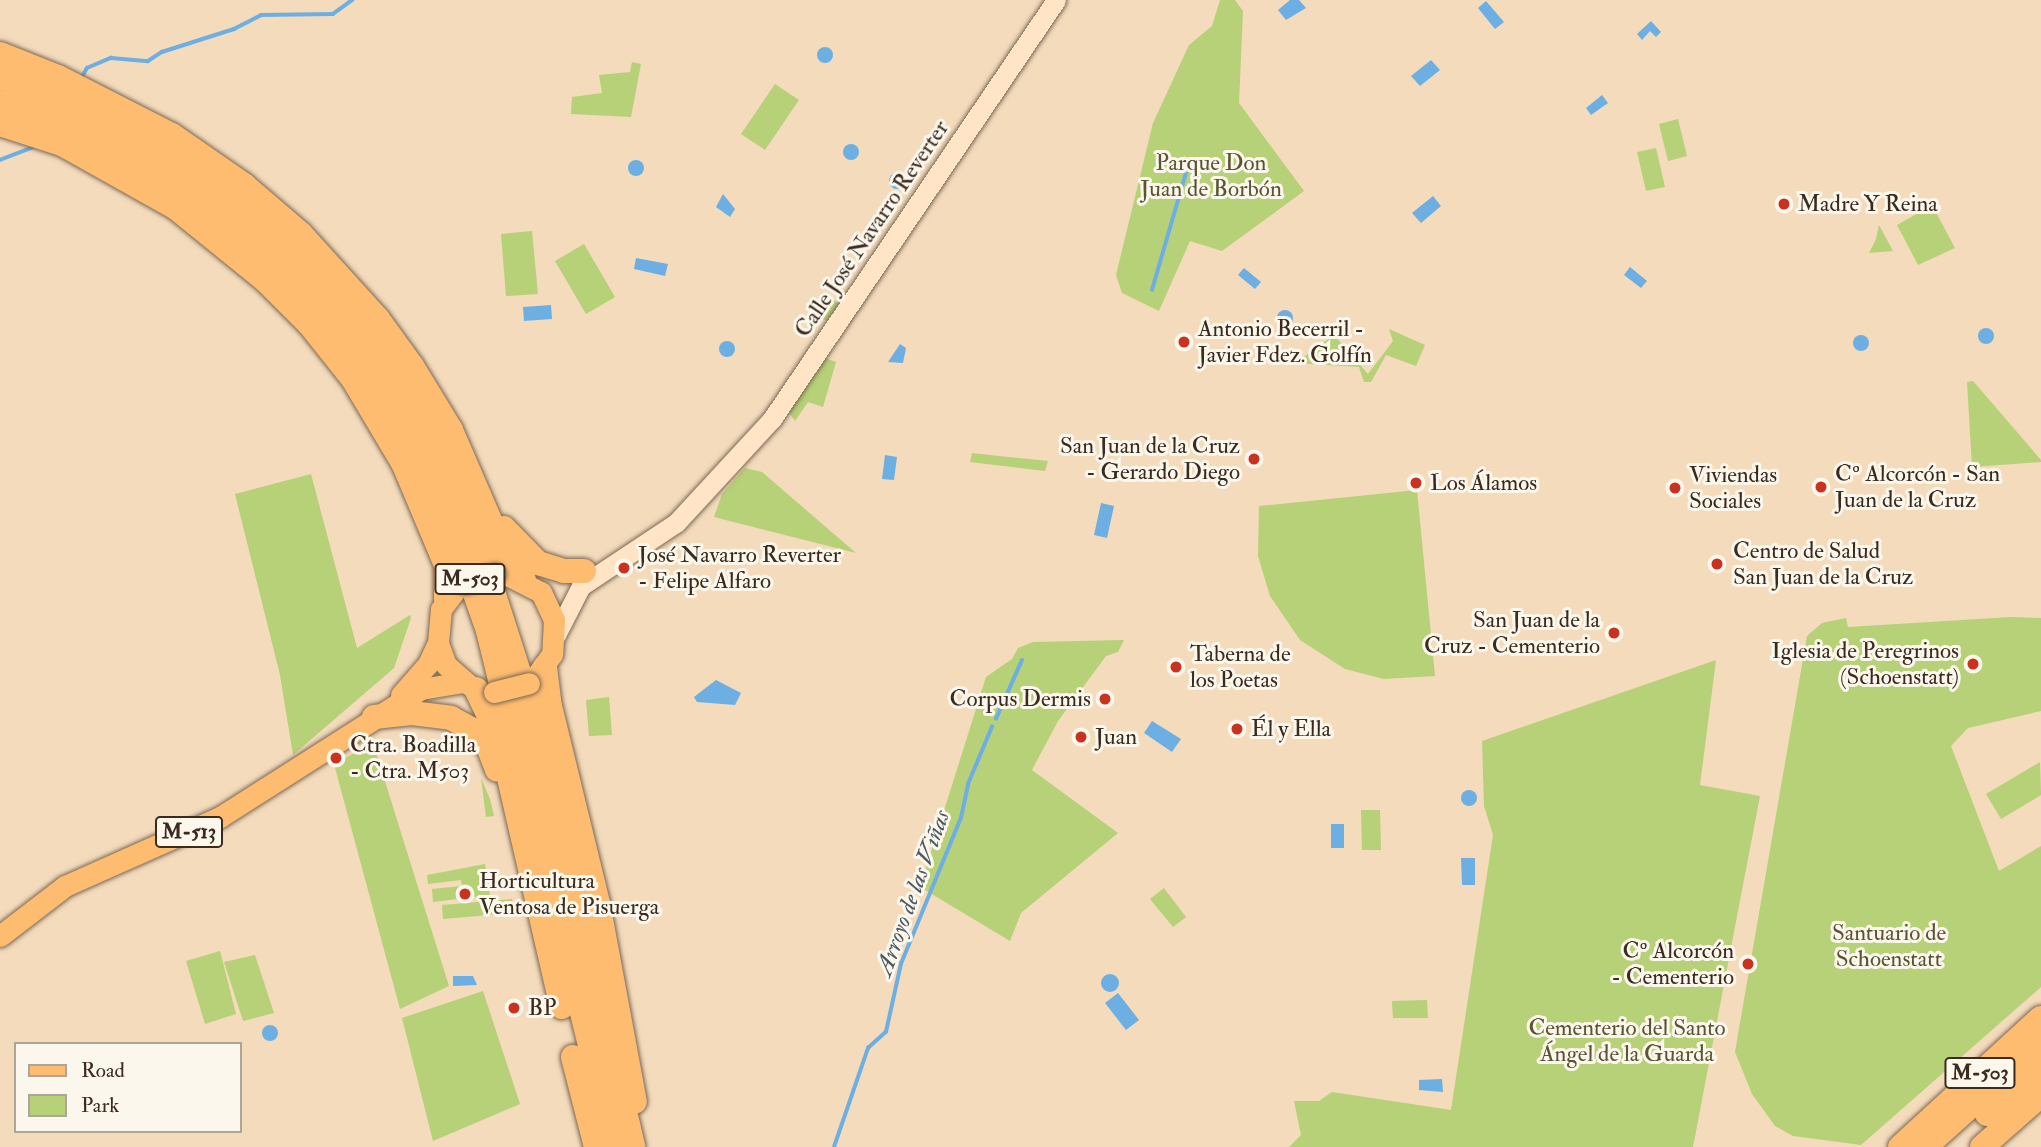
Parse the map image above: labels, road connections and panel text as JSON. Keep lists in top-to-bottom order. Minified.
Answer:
{"streets":{"highway":["M-503"],"main road":["Calle José Navarro Reverter","M-513"]},"crossings":[["Calle José Navarro Reverter","M-513"]],"water":["Arroyo de las Viñas"],"parks":["Parque Don Juan de Borbón","Santuario de Schoenstatt","Cementerio del Santo Ángel de la Guarda"],"places":["Madre Y Reina","Antonio Becerril - Javier Fdez. Golfín","San Juan de la Cruz - Gerardo Diego","Los Álamos","Cº Alcorcón - San Juan de la Cruz","Viviendas Sociales","Centro de Salud San Juan de la Cruz","José Navarro Reverter - Felipe Alfaro","San Juan de la Cruz - Cementerio","Iglesia de Peregrinos (Schoenstatt)","Taberna de los Poetas","Corpus Dermis","Él y Ella","Juan","Ctra. Boadilla - Ctra. M503","Horticultura Ventosa de Pisuerga","Cº Alcorcón - Cementerio","BP"],"legend":["Road","Park"]}
